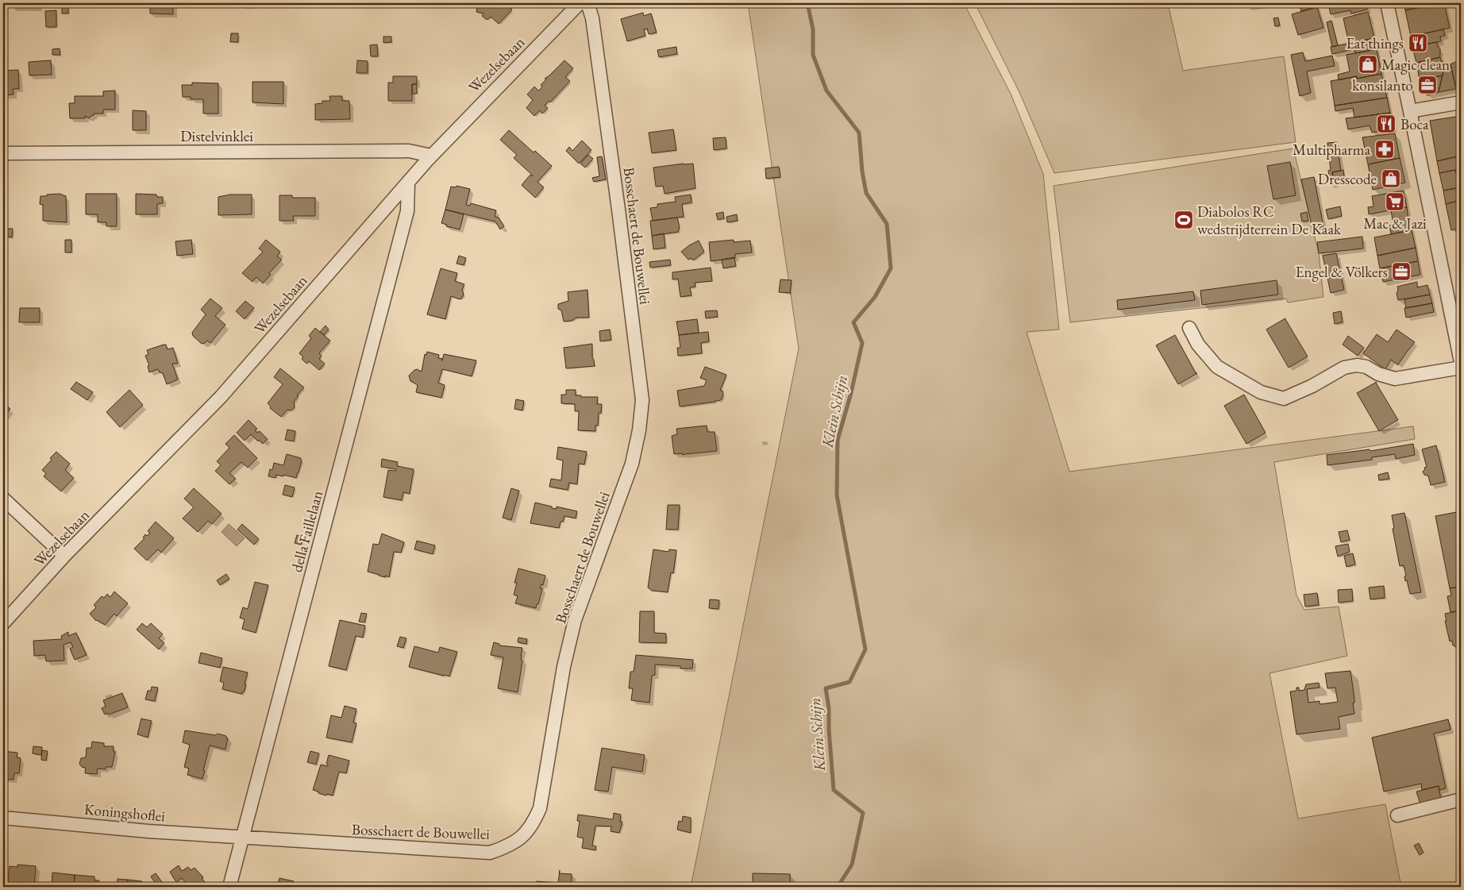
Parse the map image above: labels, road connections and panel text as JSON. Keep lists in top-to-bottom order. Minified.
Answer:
{"streets":{"street":["Wezelsebaan","Distelvinklei","Bosschaert de Bouwellei","della Faillelaan","Koningshoflei"]},"crossings":[["Wezelsebaan","Distelvinklei"],["Wezelsebaan","della Faillelaan"],["Bosschaert de Bouwellei","della Faillelaan"],["Bosschaert de Bouwellei","Koningshoflei"],["della Faillelaan","Koningshoflei"]],"water":["Klein Schijn"],"places":{"restaurant":["Eat things","Boca"],"shop":["Magic clean","Dresscode"],"office":["konsilanto","Engel & Völkers"],"pharmacy":["Multipharma"],"supermarket":["Mac & Jazi"],"sports":["Diabolos RC wedstrijdterrein De Kaak"]}}
